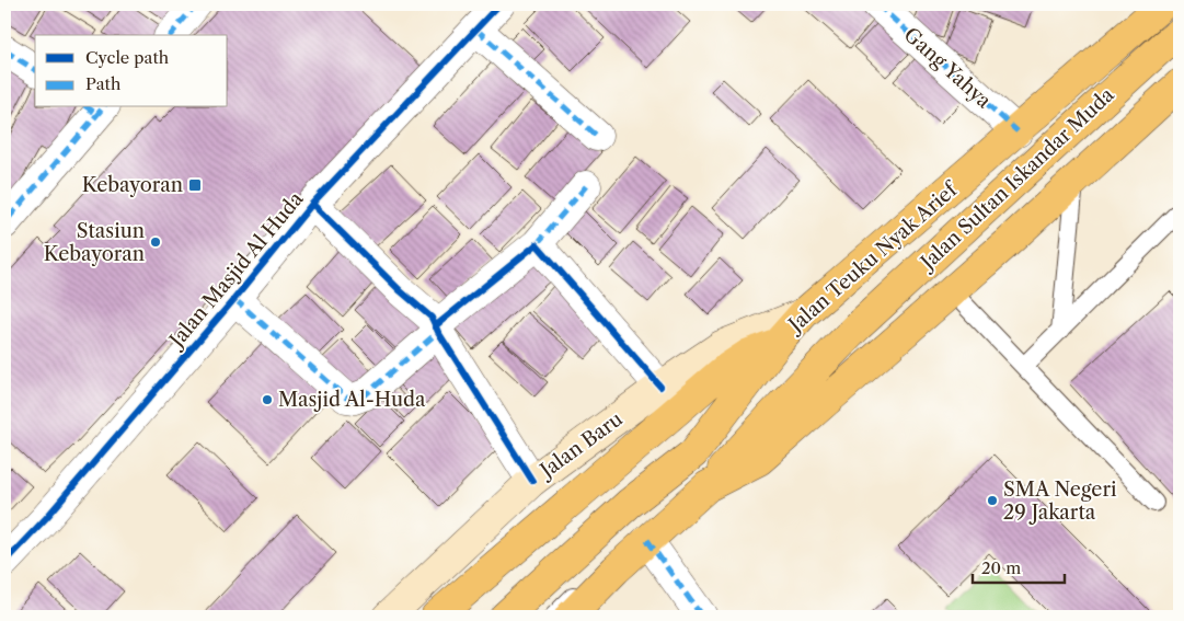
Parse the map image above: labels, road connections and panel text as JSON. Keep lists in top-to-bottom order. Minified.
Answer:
{"streets":{"highway":["Jalan Sultan Iskandar Muda","Jalan Teuku Nyak Arief"],"main road":["Jalan Baru"],"street":["Gang Yahya","Jalan Masjid Al Huda"]},"crossings":[["Gang Yahya","Jalan Teuku Nyak Arief"],["Jalan Sultan Iskandar Muda","Jalan Teuku Nyak Arief"],["Jalan Teuku Nyak Arief","Jalan Baru"]],"places":{"transit":["Kebayoran"],"other":["Stasiun Kebayoran","Masjid Al-Huda","SMA Negeri 29 Jakarta"]},"legend":["Cycle path","Path"],"scale_bar":"20 m"}
